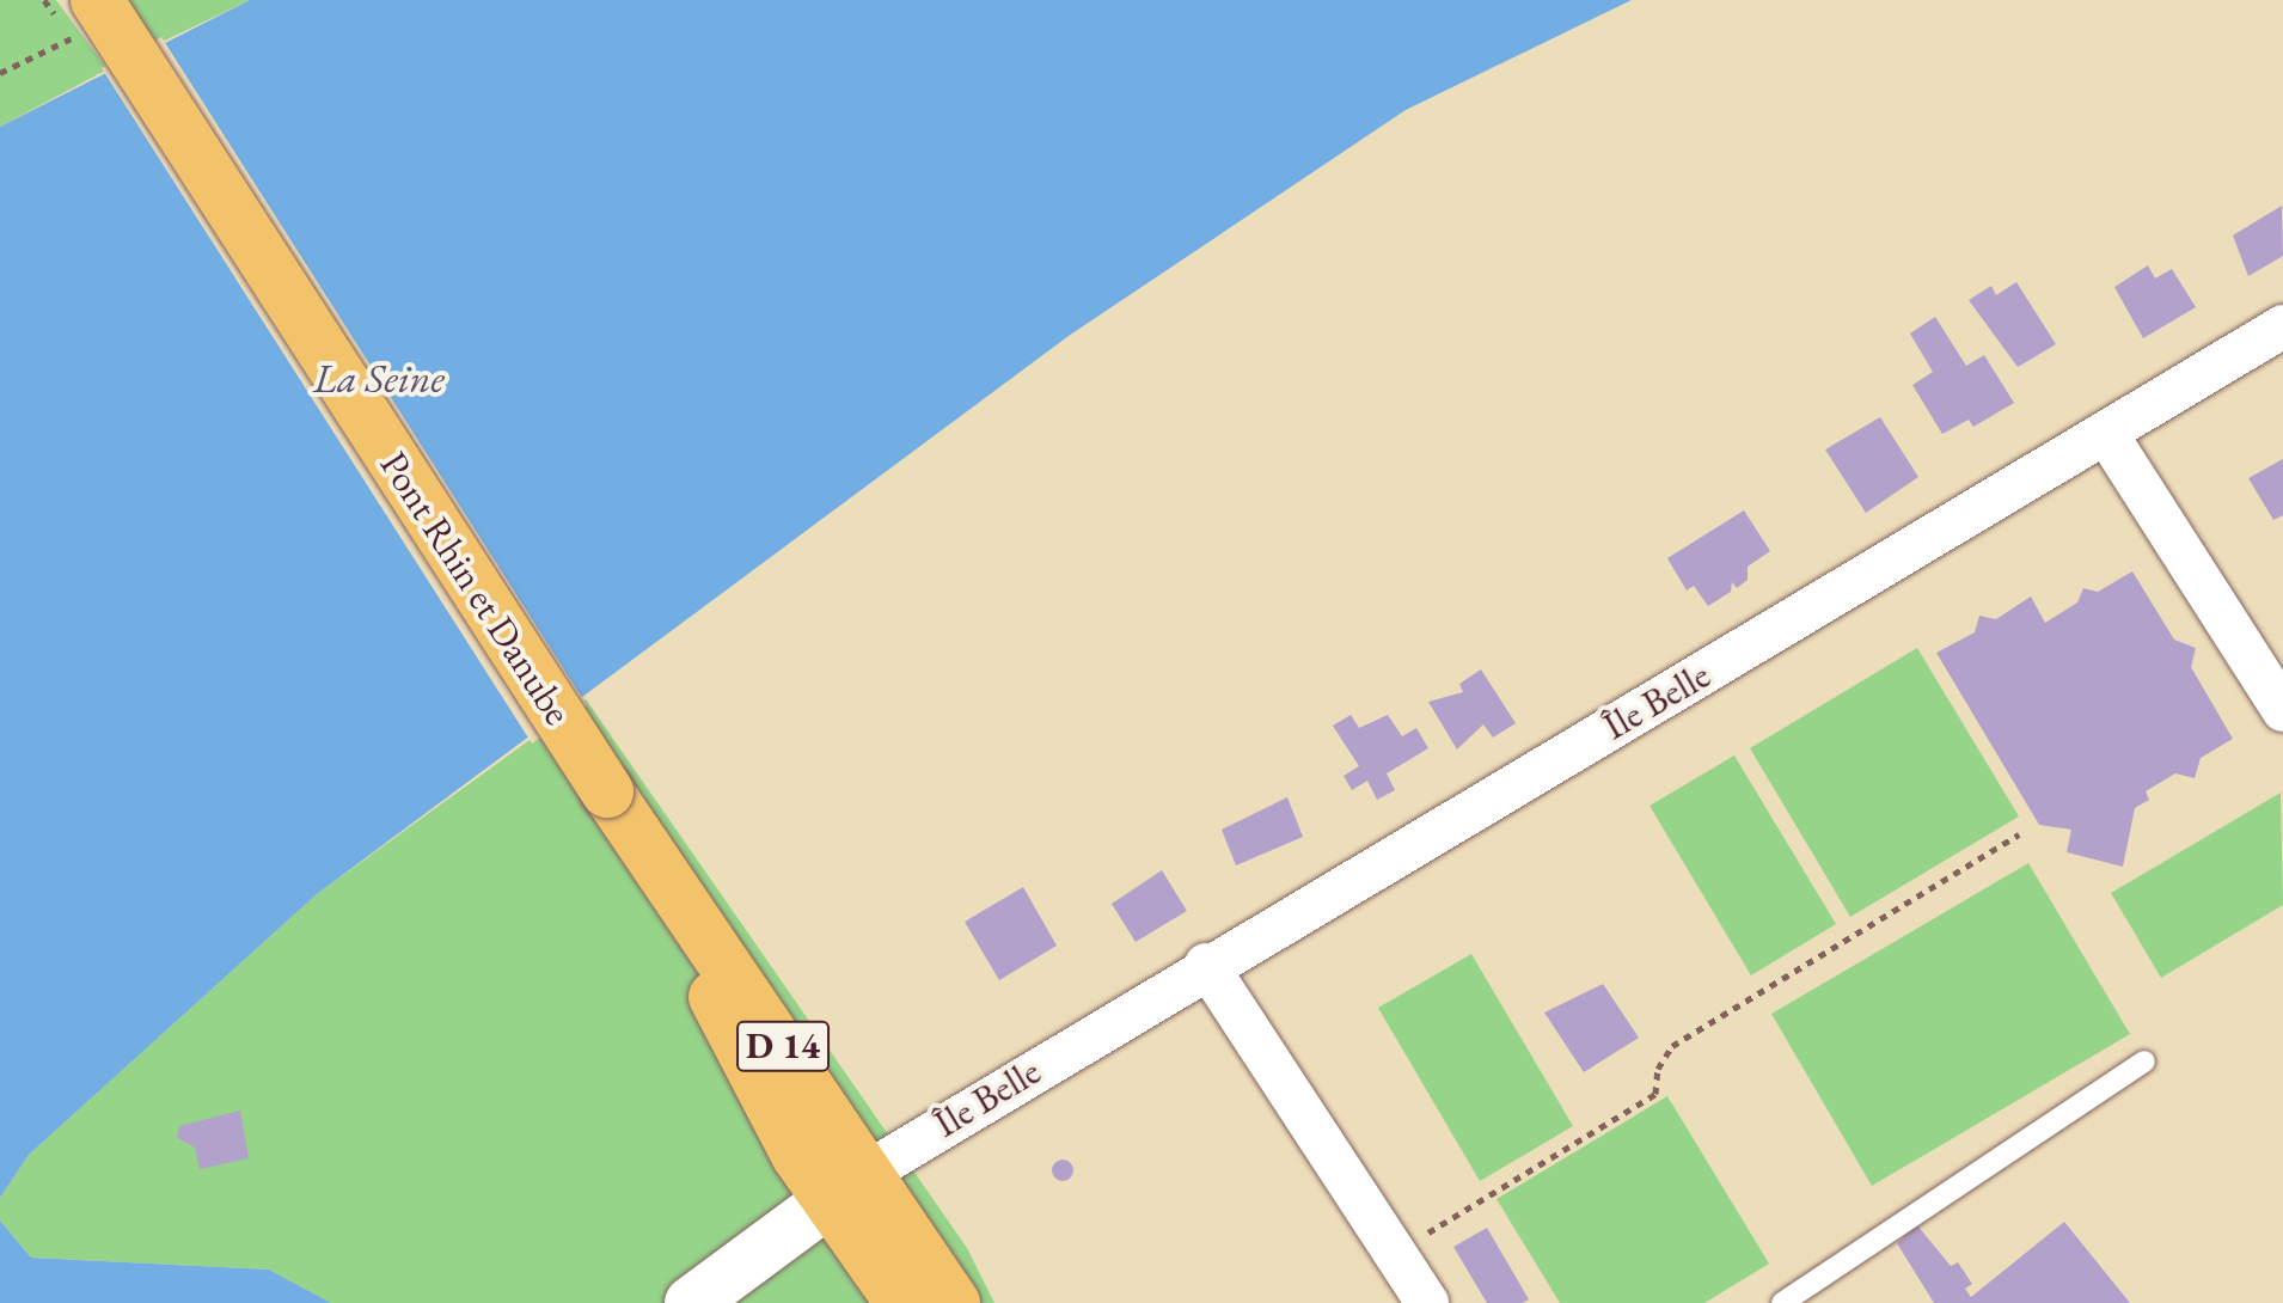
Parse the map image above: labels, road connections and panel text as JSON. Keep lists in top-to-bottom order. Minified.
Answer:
{"streets":{"main road":["Pont Rhin et Danube","D 14"],"street":["Île Belle"]},"crossings":[["Pont Rhin et Danube","Île Belle"],["Pont Rhin et Danube","D 14"],["Île Belle","D 14"]],"water":["La Seine"]}
